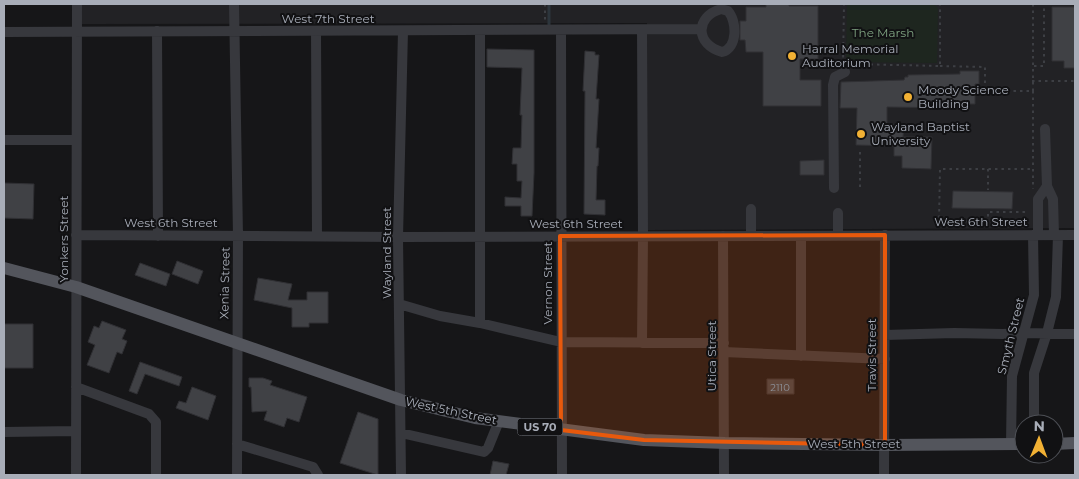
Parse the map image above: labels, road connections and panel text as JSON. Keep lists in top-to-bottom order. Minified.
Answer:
{"streets":{"main road":["West 5th Street","US 70"],"street":["West 7th Street","West 6th Street","Yonkers Street","Wayland Street","Xenia Street","Vernon Street","Smyth Street","Travis Street","Utica Street"]},"crossings":[["West 7th Street","Yonkers Street"],["West 7th Street","Wayland Street"],["West 7th Street","Xenia Street"],["West 7th Street","Vernon Street"],["West 6th Street","Yonkers Street"],["West 6th Street","Wayland Street"],["West 6th Street","Xenia Street"],["West 6th Street","Vernon Street"],["West 6th Street","Smyth Street"],["West 6th Street","Travis Street"],["West 6th Street","Utica Street"],["Yonkers Street","West 5th Street"],["Yonkers Street","US 70"],["Wayland Street","West 5th Street"],["Xenia Street","West 5th Street"],["Vernon Street","West 5th Street"],["Smyth Street","West 5th Street"],["Travis Street","West 5th Street"],["Utica Street","West 5th Street"],["West 5th Street","US 70"]],"parks":["The Marsh"],"places":["Harral Memorial Auditorium","Moody Science Building","Wayland Baptist University"],"house_numbers":["2110"],"north":"top"}
